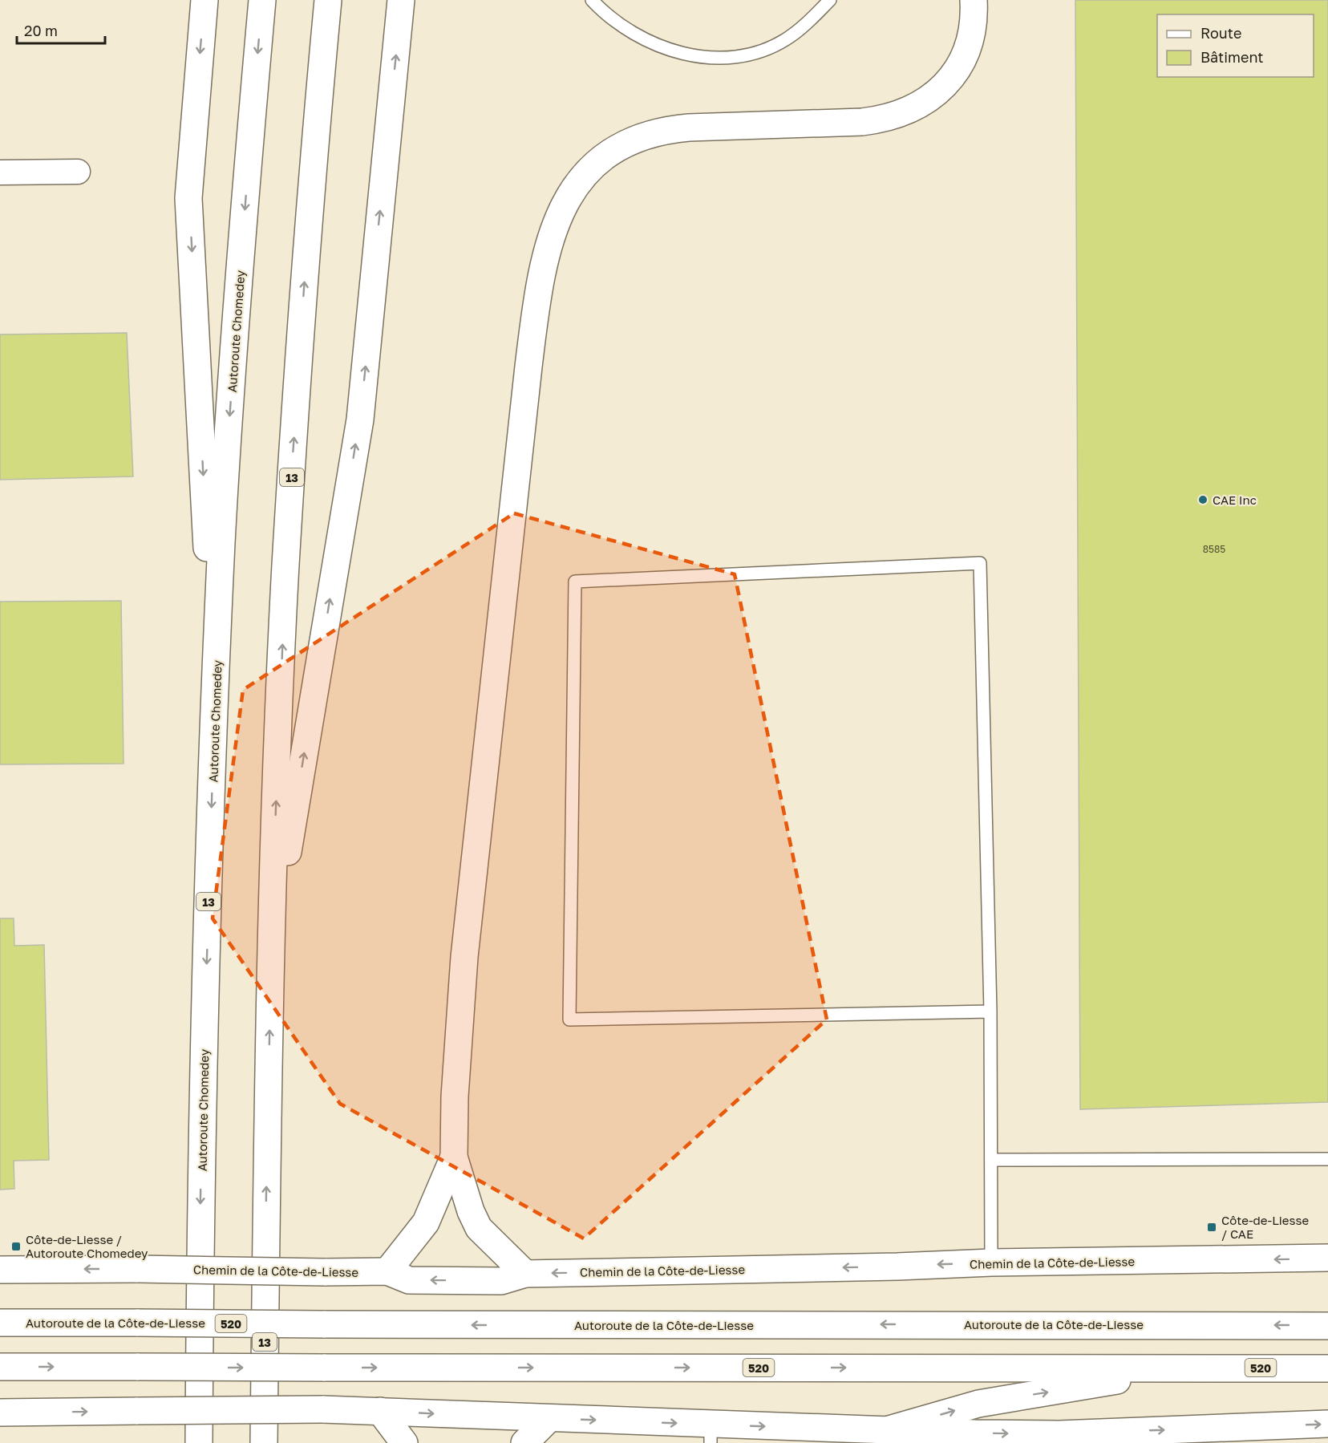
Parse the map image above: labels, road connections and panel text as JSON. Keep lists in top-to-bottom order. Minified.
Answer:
{"streets":{"main road":["Autoroute Chomedey","13","Chemin de la Côte-de-Liesse","Autoroute de la Côte-de-Liesse","520"]},"places":{"other":["CAE Inc"],"transit":["Côte-de-Liesse / CAE","Côte-de-Liesse / Autoroute Chomedey"]},"house_numbers":["8585"],"legend":["Route","Bâtiment"],"scale_bar":"20 m"}
